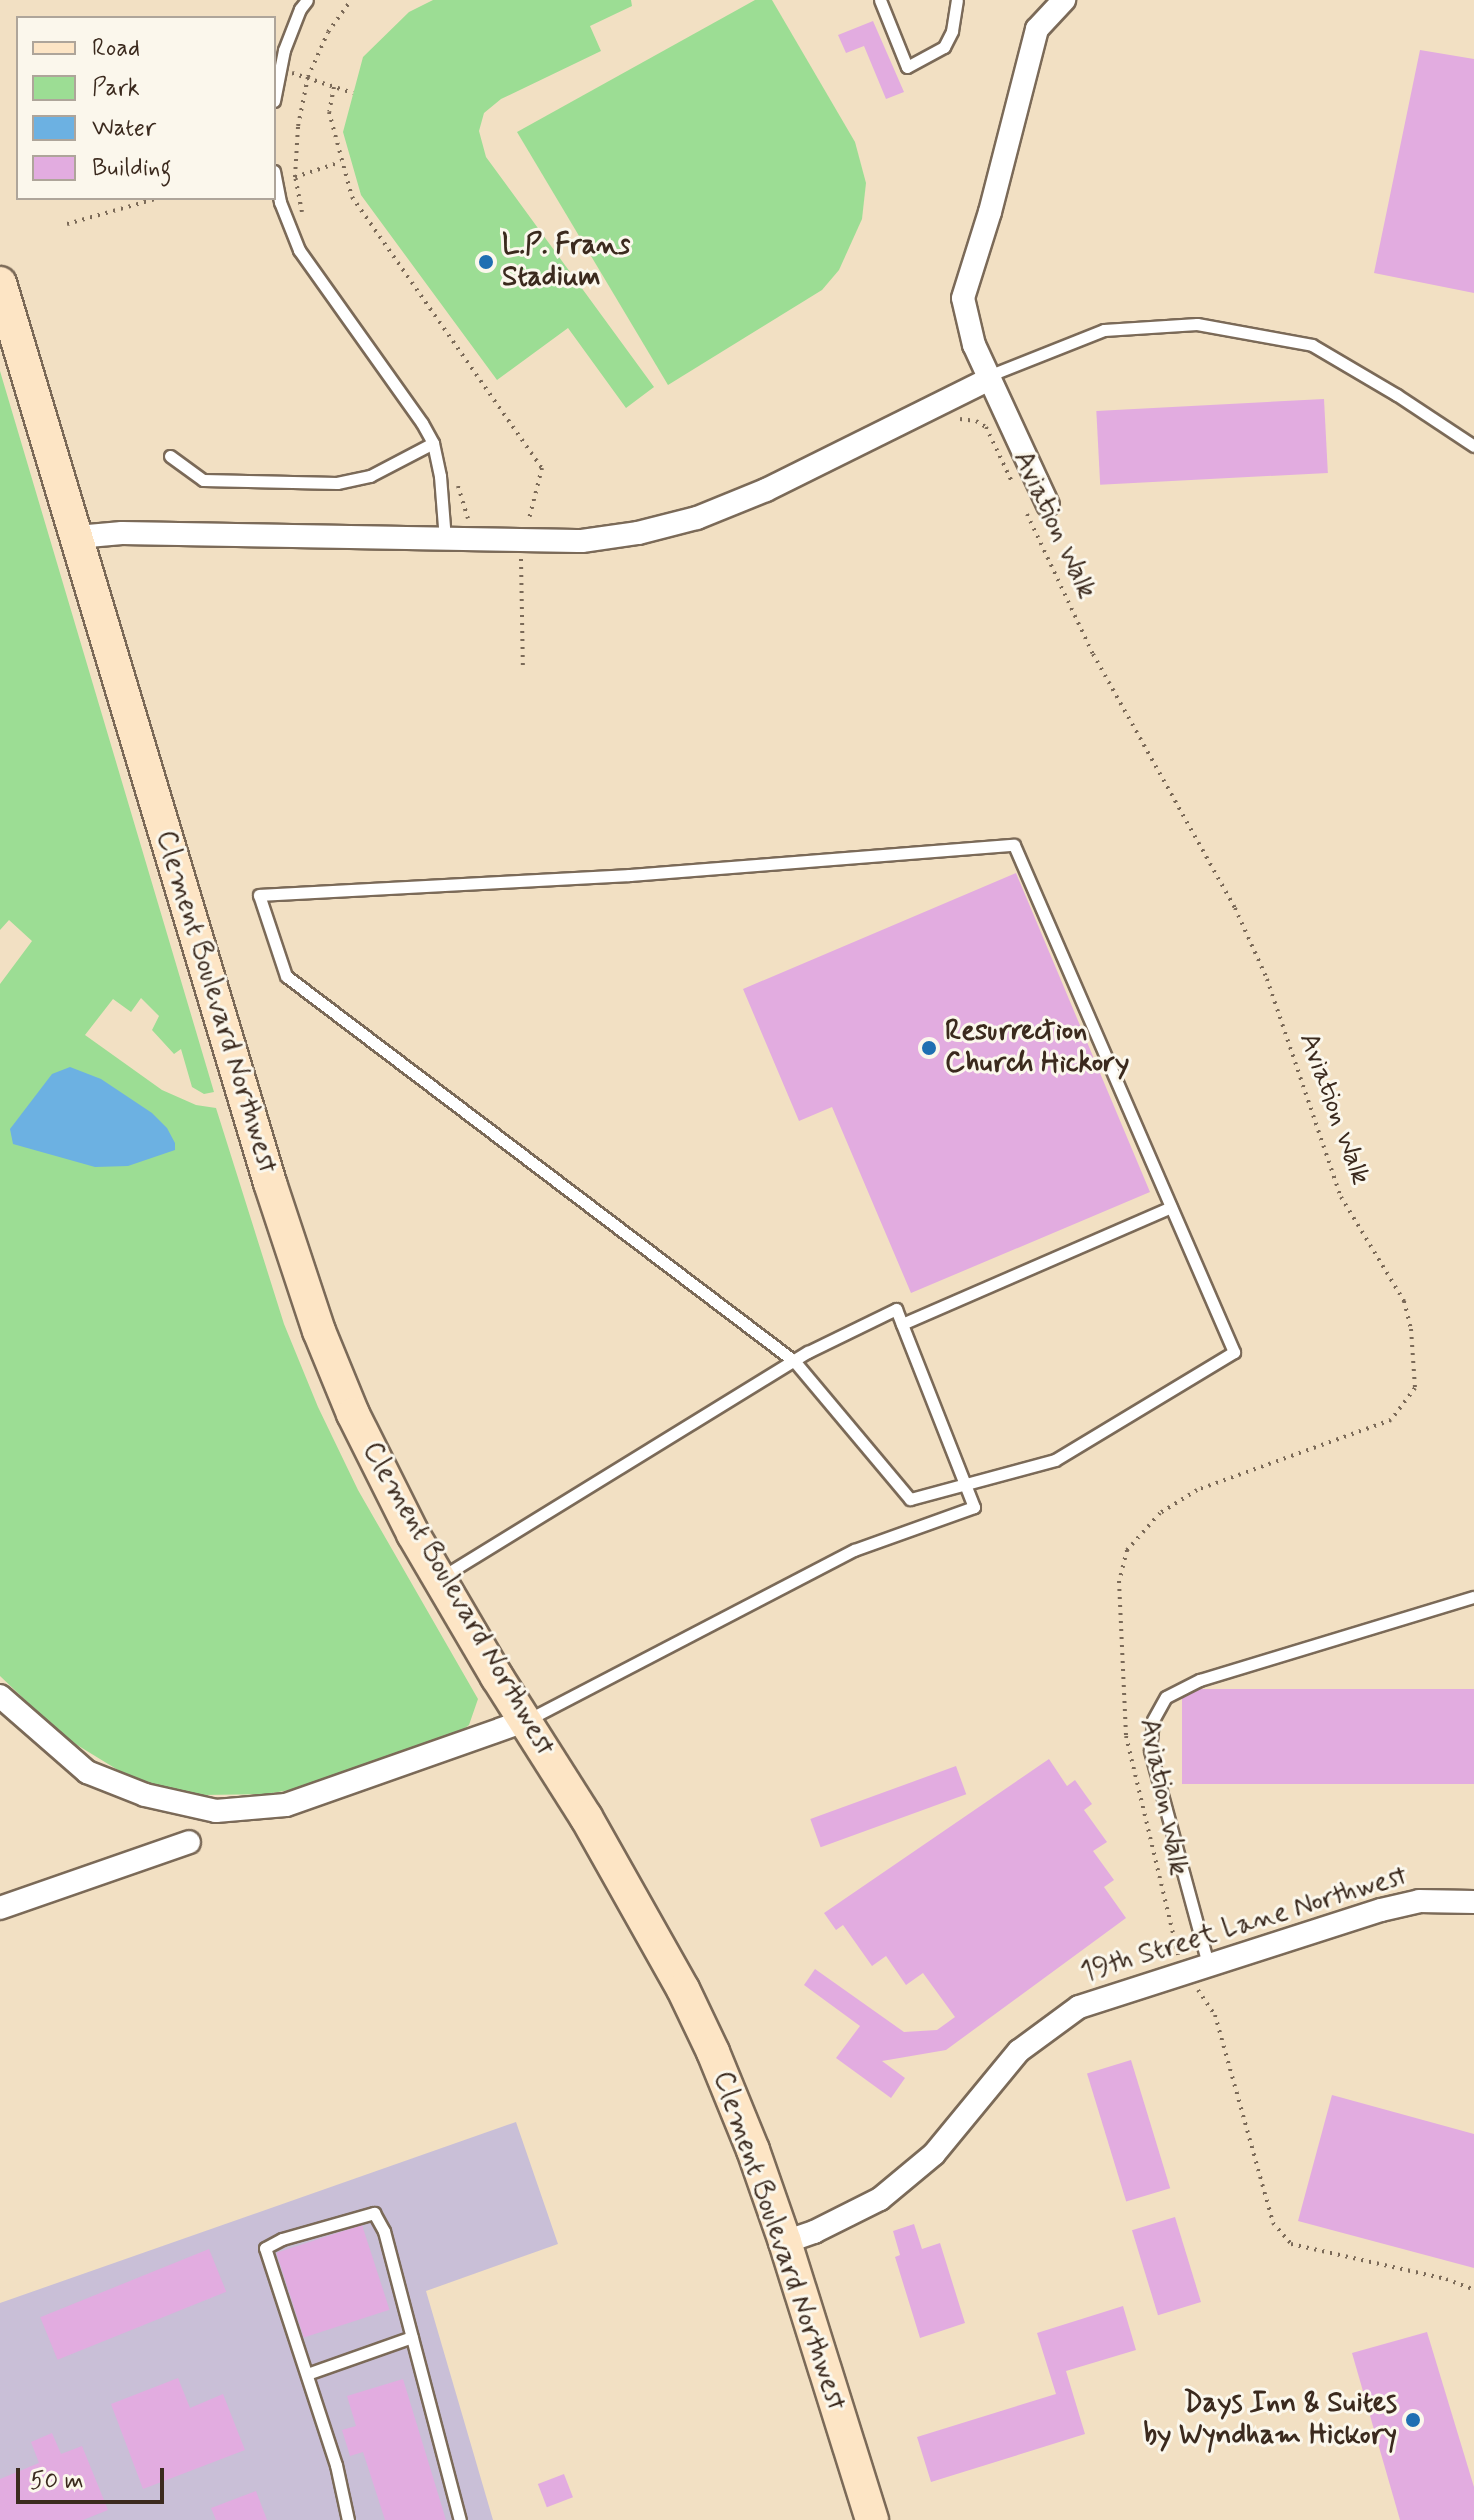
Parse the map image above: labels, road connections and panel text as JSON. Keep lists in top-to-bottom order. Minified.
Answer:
{"streets":{"street":["Clement Boulevard Northwest","19th Street Lane Northwest"],"path":["Aviation Walk"]},"crossings":[["Aviation Walk","19th Street Lane Northwest"],["Clement Boulevard Northwest","19th Street Lane Northwest"]],"places":["L.P. Frans Stadium","Resurrection Church Hickory","Days Inn & Suites by Wyndham Hickory"],"legend":["Road","Park","Water","Building"],"scale_bar":"50 m"}
